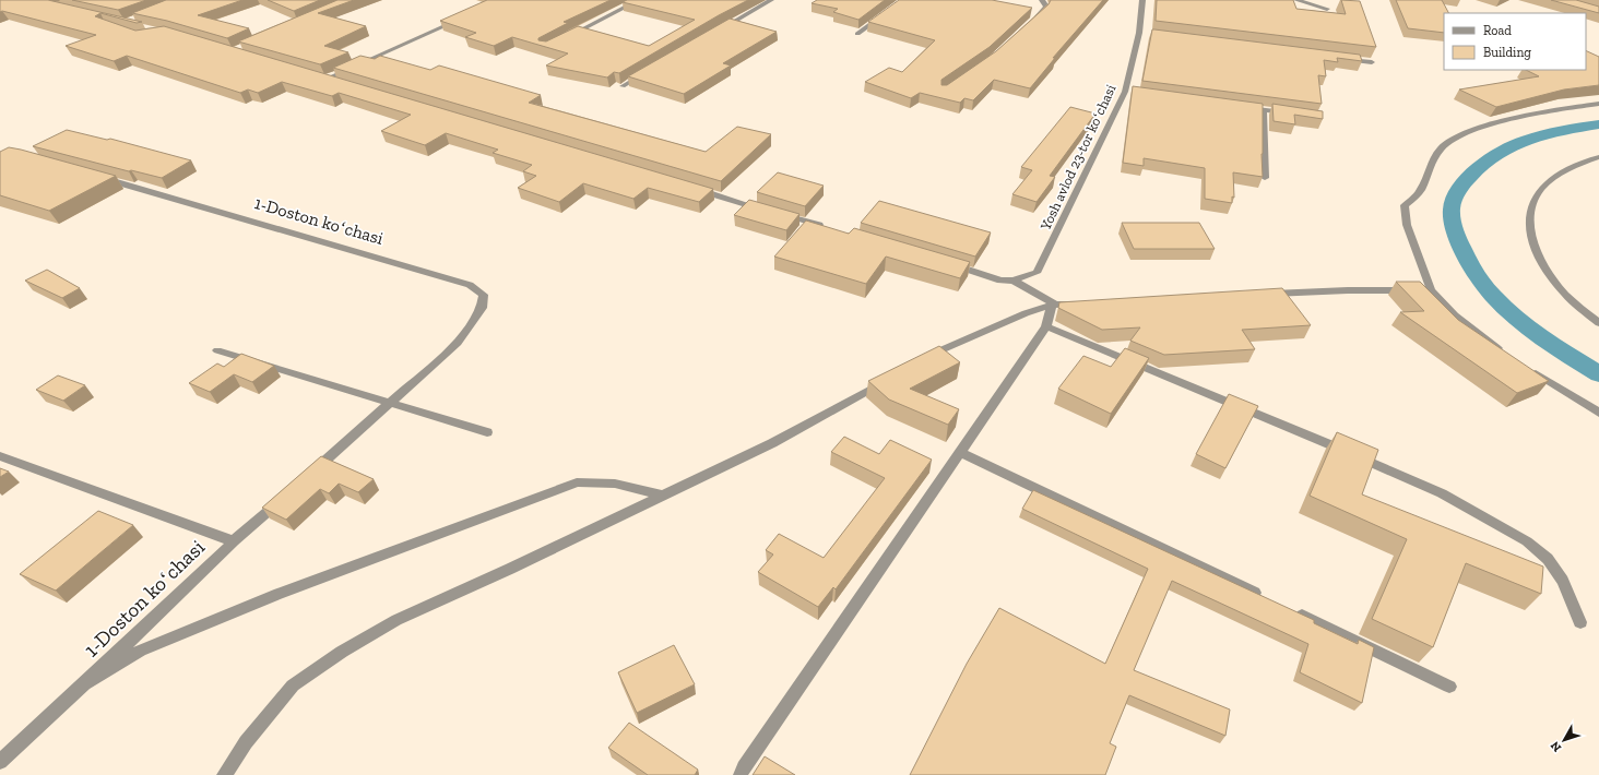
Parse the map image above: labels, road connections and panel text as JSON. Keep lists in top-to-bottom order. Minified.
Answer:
{"streets":{"street":["Yosh avlod 23-tor koʻchasi","1-Doston koʻchasi"]},"legend":["Road","Building"],"north":"bottom left"}
